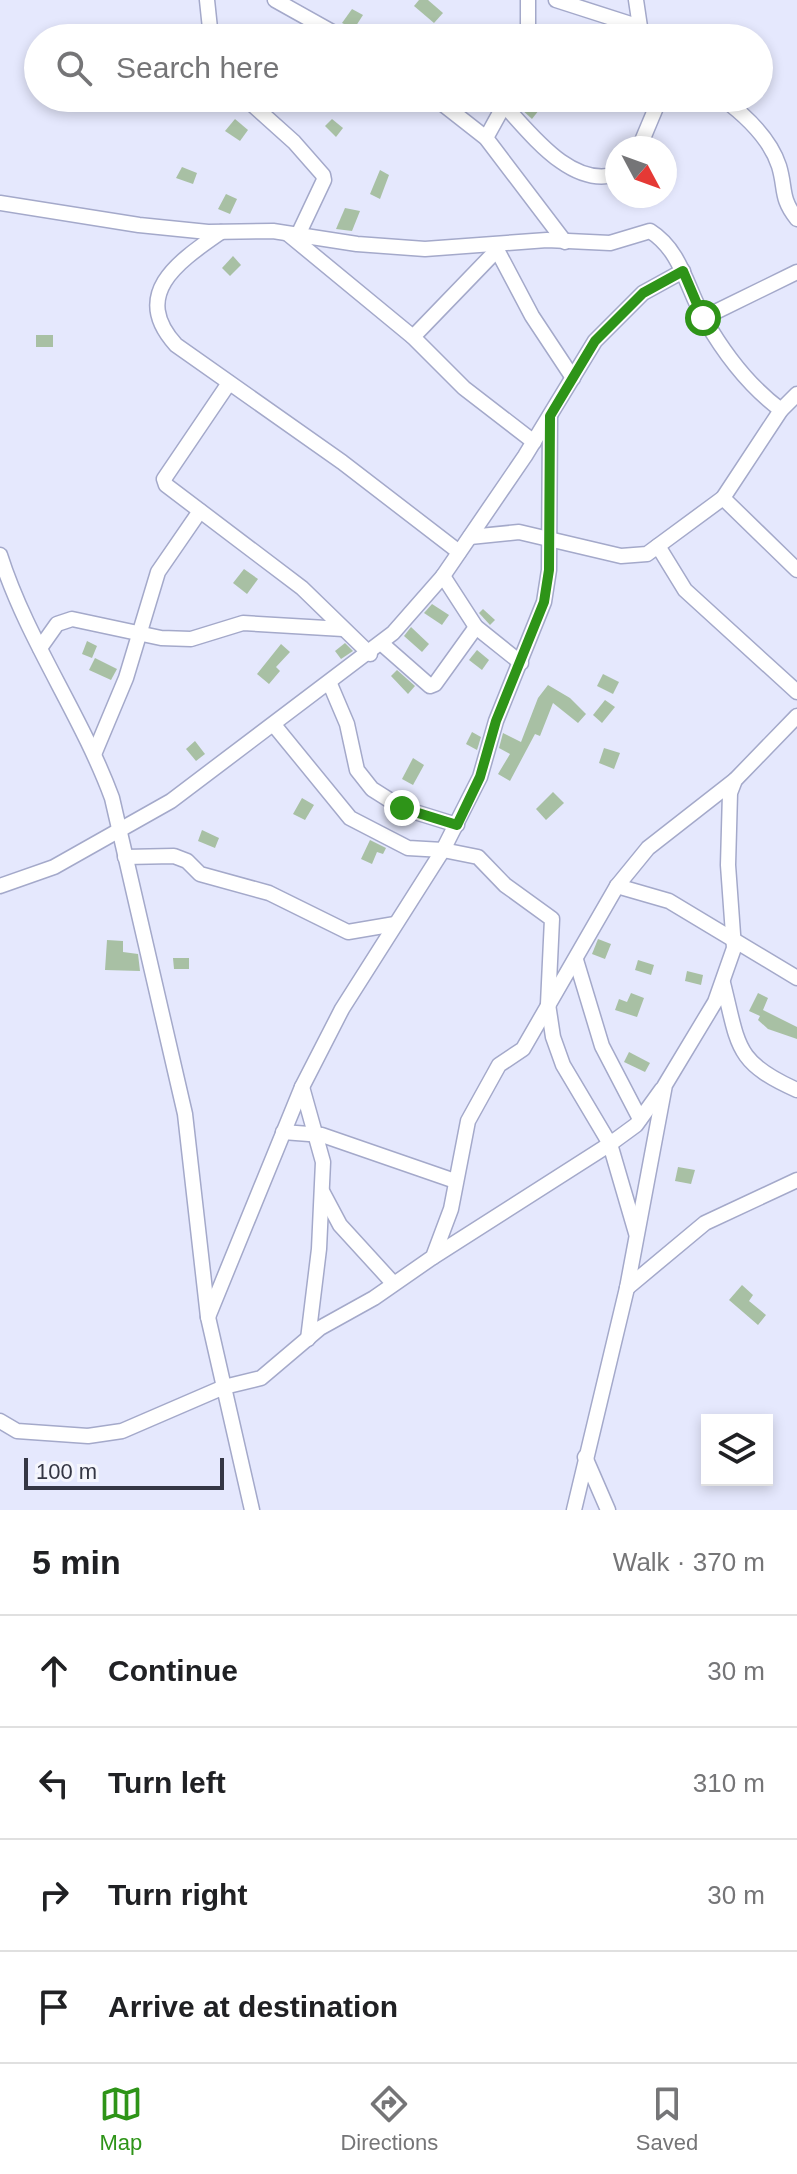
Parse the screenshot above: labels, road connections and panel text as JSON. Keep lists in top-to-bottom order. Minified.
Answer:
{"scale_bar":"100 m","north":"bottom right","page":{"search":"Search here","scale":"100 m","heading":["5 min","Walk · 370 m"],"list":[["Continue","30 m"],["Turn left","310 m"],["Turn right","30 m"],"Arrive at destination"],"nav":["Map","Directions","Saved"]}}
